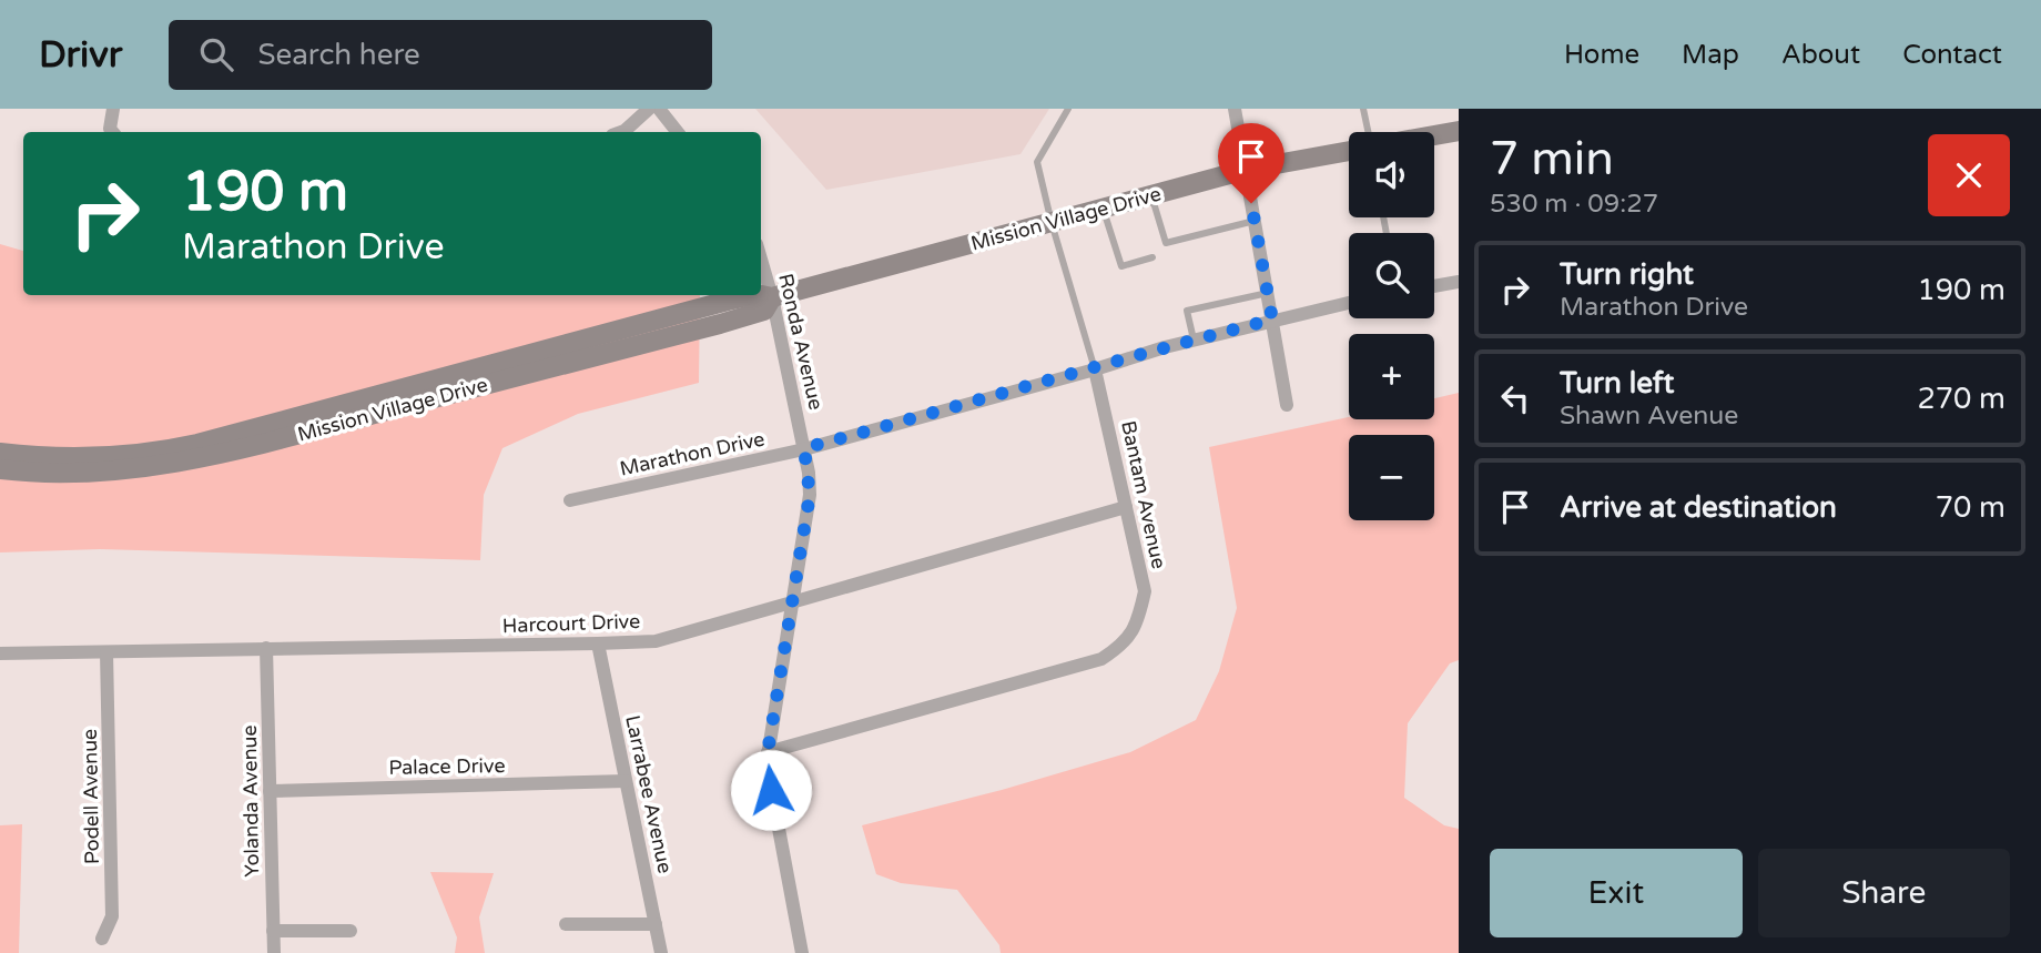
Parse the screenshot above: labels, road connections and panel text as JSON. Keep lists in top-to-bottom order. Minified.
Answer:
{"streets":{"main road":["Mission Village Drive"],"street":["Ronda Avenue","Marathon Drive","Bantam Avenue","Harcourt Drive","Palace Drive","Larrabee Avenue","Podell Avenue","Yolanda Avenue"]},"crossings":[["Mission Village Drive","Ronda Avenue"],["Ronda Avenue","Marathon Drive"],["Ronda Avenue","Bantam Avenue"],["Ronda Avenue","Harcourt Drive"],["Marathon Drive","Bantam Avenue"],["Bantam Avenue","Harcourt Drive"],["Harcourt Drive","Larrabee Avenue"],["Harcourt Drive","Podell Avenue"],["Harcourt Drive","Yolanda Avenue"],["Palace Drive","Larrabee Avenue"],["Palace Drive","Yolanda Avenue"]],"page":{"header":"Drivr","search":"Search here","nav":["Home","Map","About","Contact"],"heading":["7 min","530 m · 09:27"],"map_buttons":["+","−"],"turn":["190 m","Marathon Drive"],"list":[{"name":"Turn right","note":"Marathon Drive","value":"190 m"},{"name":"Turn left","note":"Shawn Avenue","value":"270 m"},{"name":"Arrive at destination","value":"70 m"}],"buttons":["Exit","Share"]}}
